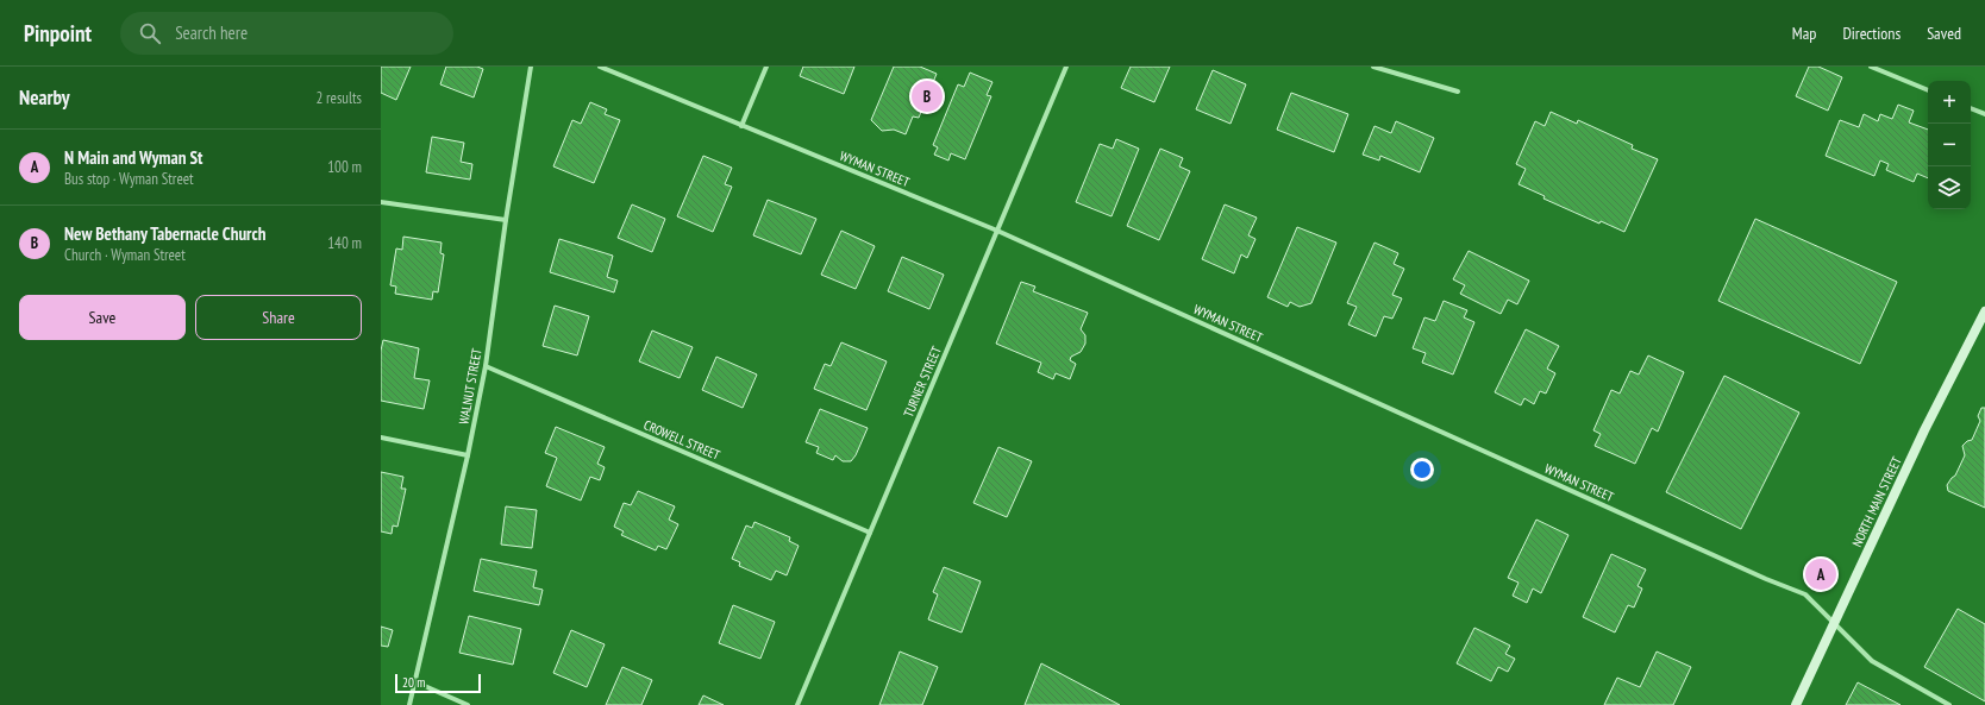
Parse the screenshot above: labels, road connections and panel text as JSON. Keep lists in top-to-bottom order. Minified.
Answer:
{"streets":{"main road":["NORTH MAIN STREET"],"street":["WYMAN STREET","TURNER STREET","WALNUT STREET","CROWELL STREET"]},"crossings":[["WYMAN STREET","TURNER STREET"],["WYMAN STREET","NORTH MAIN STREET"],["TURNER STREET","CROWELL STREET"],["WALNUT STREET","CROWELL STREET"]],"scale_bar":"20 m","page":{"header":"Pinpoint","search":"Search here","nav":["Map","Directions","Saved"],"heading":["Nearby","2 results"],"pins":["B","A"],"map_buttons":["+","−"],"list":[{"mark":"A","name":"N Main and Wyman St","note":"Bus stop · Wyman Street","value":"100 m"},{"mark":"B","name":"New Bethany Tabernacle Church","note":"Church · Wyman Street","value":"140 m"}],"buttons":["Save","Share"],"scale":"20 m"}}
